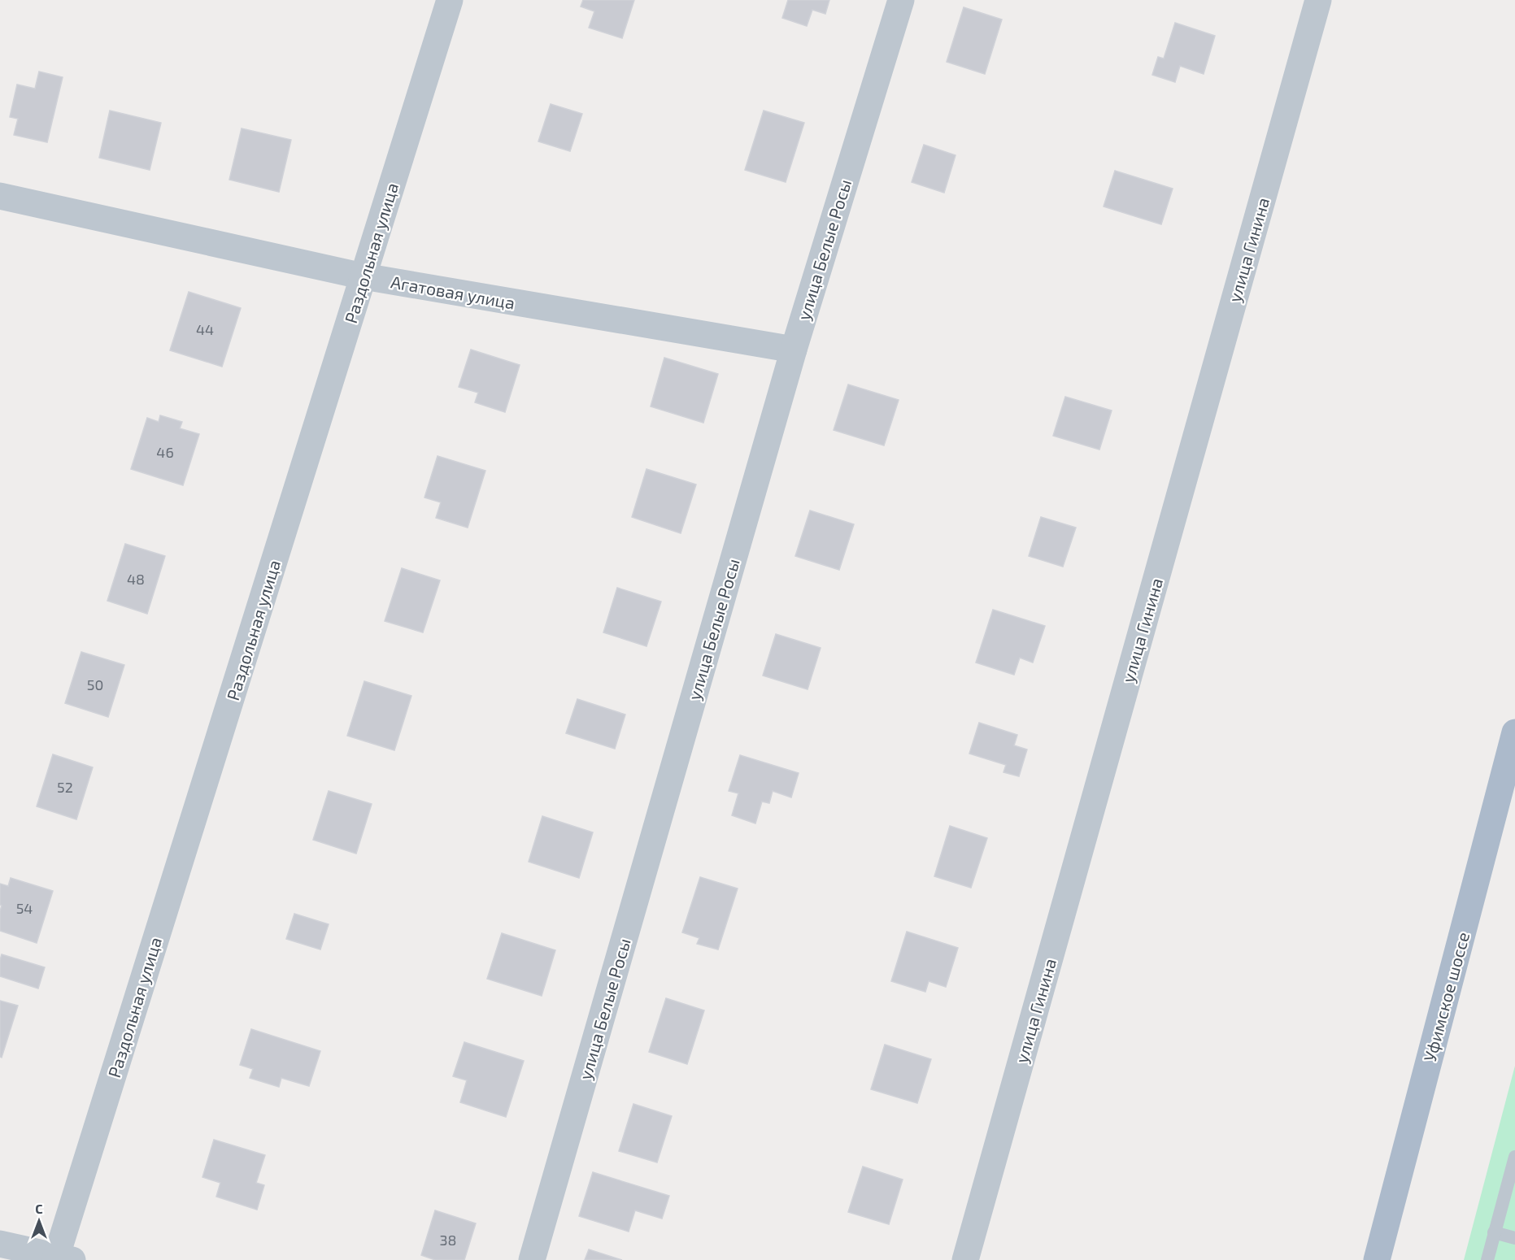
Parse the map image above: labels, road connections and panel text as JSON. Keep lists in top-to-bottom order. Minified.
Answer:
{"streets":{"main road":["Уфимское шоссе"],"street":["улица Белые Росы","улица Гинина","Раздольная улица","Агатовая улица"]},"crossings":[["улица Белые Росы","Агатовая улица"],["Раздольная улица","Агатовая улица"]],"house_numbers":["44","46","48","50","52","54","38"],"north":"top"}
